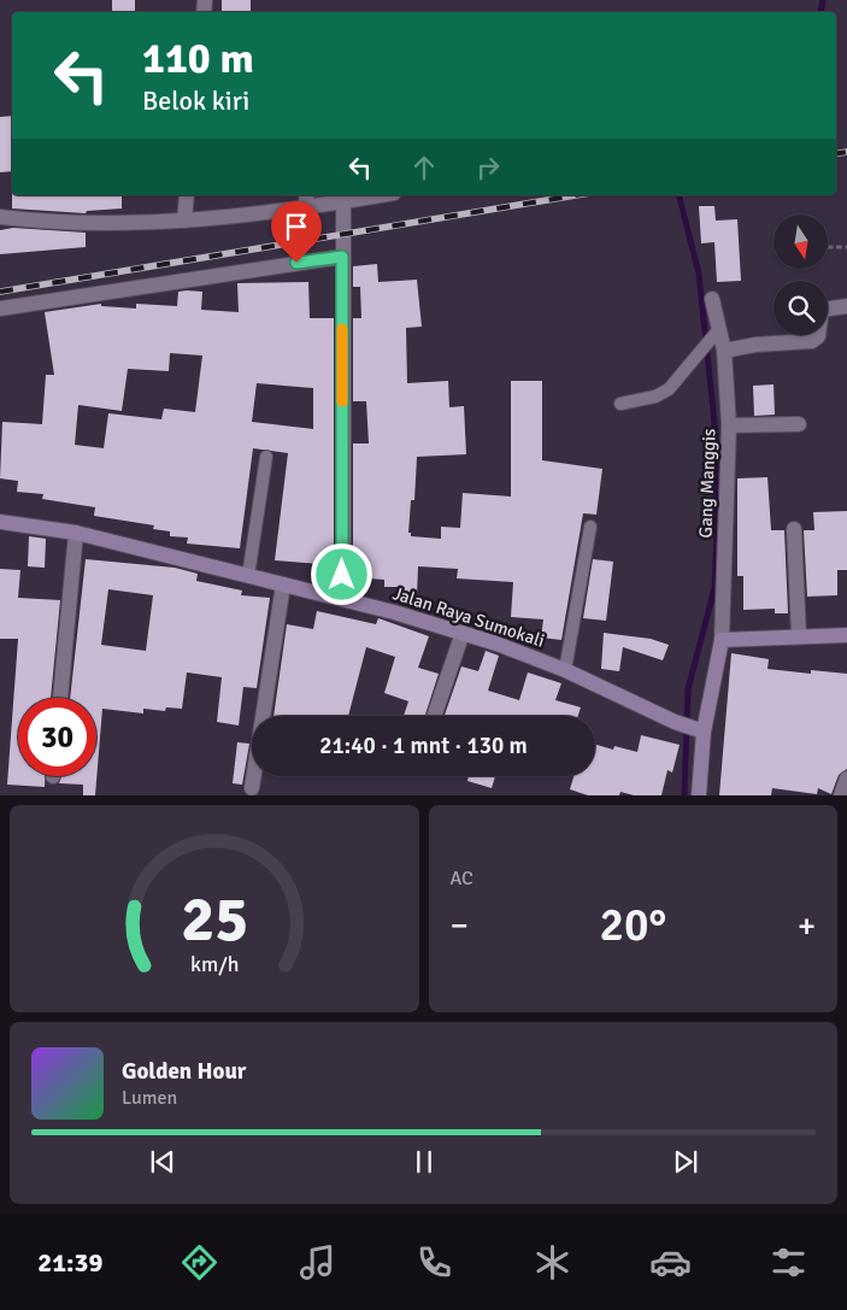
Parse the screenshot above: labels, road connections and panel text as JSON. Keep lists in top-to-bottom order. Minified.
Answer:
{"streets":{"street":["Gang Manggis","Jalan Raya Sumokali"]},"north":"bottom","page":{"turn":["110 m","Belok kiri"],"limit":"30","trip":"21:40 · 1 mnt · 130 m","tile":"AC","heat":["−","20°","+"],"song":["Golden Hour","Lumen"],"tabs":"21:39","gauge":["25","km/h"]}}
